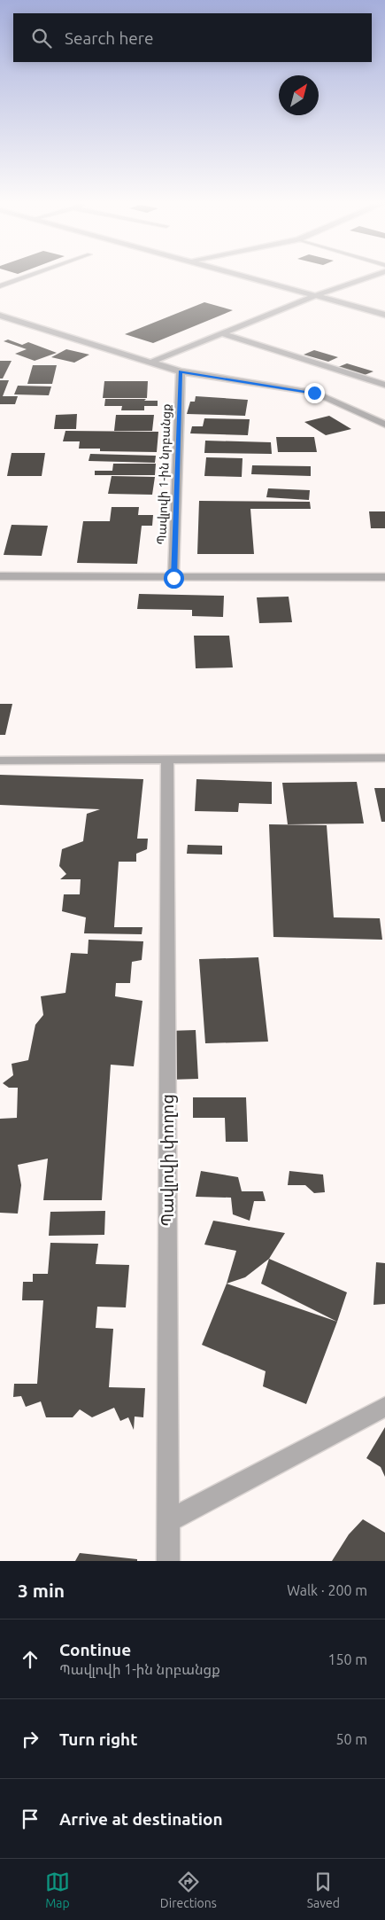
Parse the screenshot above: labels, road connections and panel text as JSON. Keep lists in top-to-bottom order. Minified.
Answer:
{"streets":{"street":["Պավլովի 1-ին նրբանցք","Պավլովի փողոց"]},"north":"top right","page":{"search":"Search here","heading":["3 min","Walk · 200 m"],"list":[["Continue","Պավլովի 1-ին նրբանցք","150 m"],["Turn right","50 m"],"Arrive at destination"],"nav":["Map","Directions","Saved"]}}
